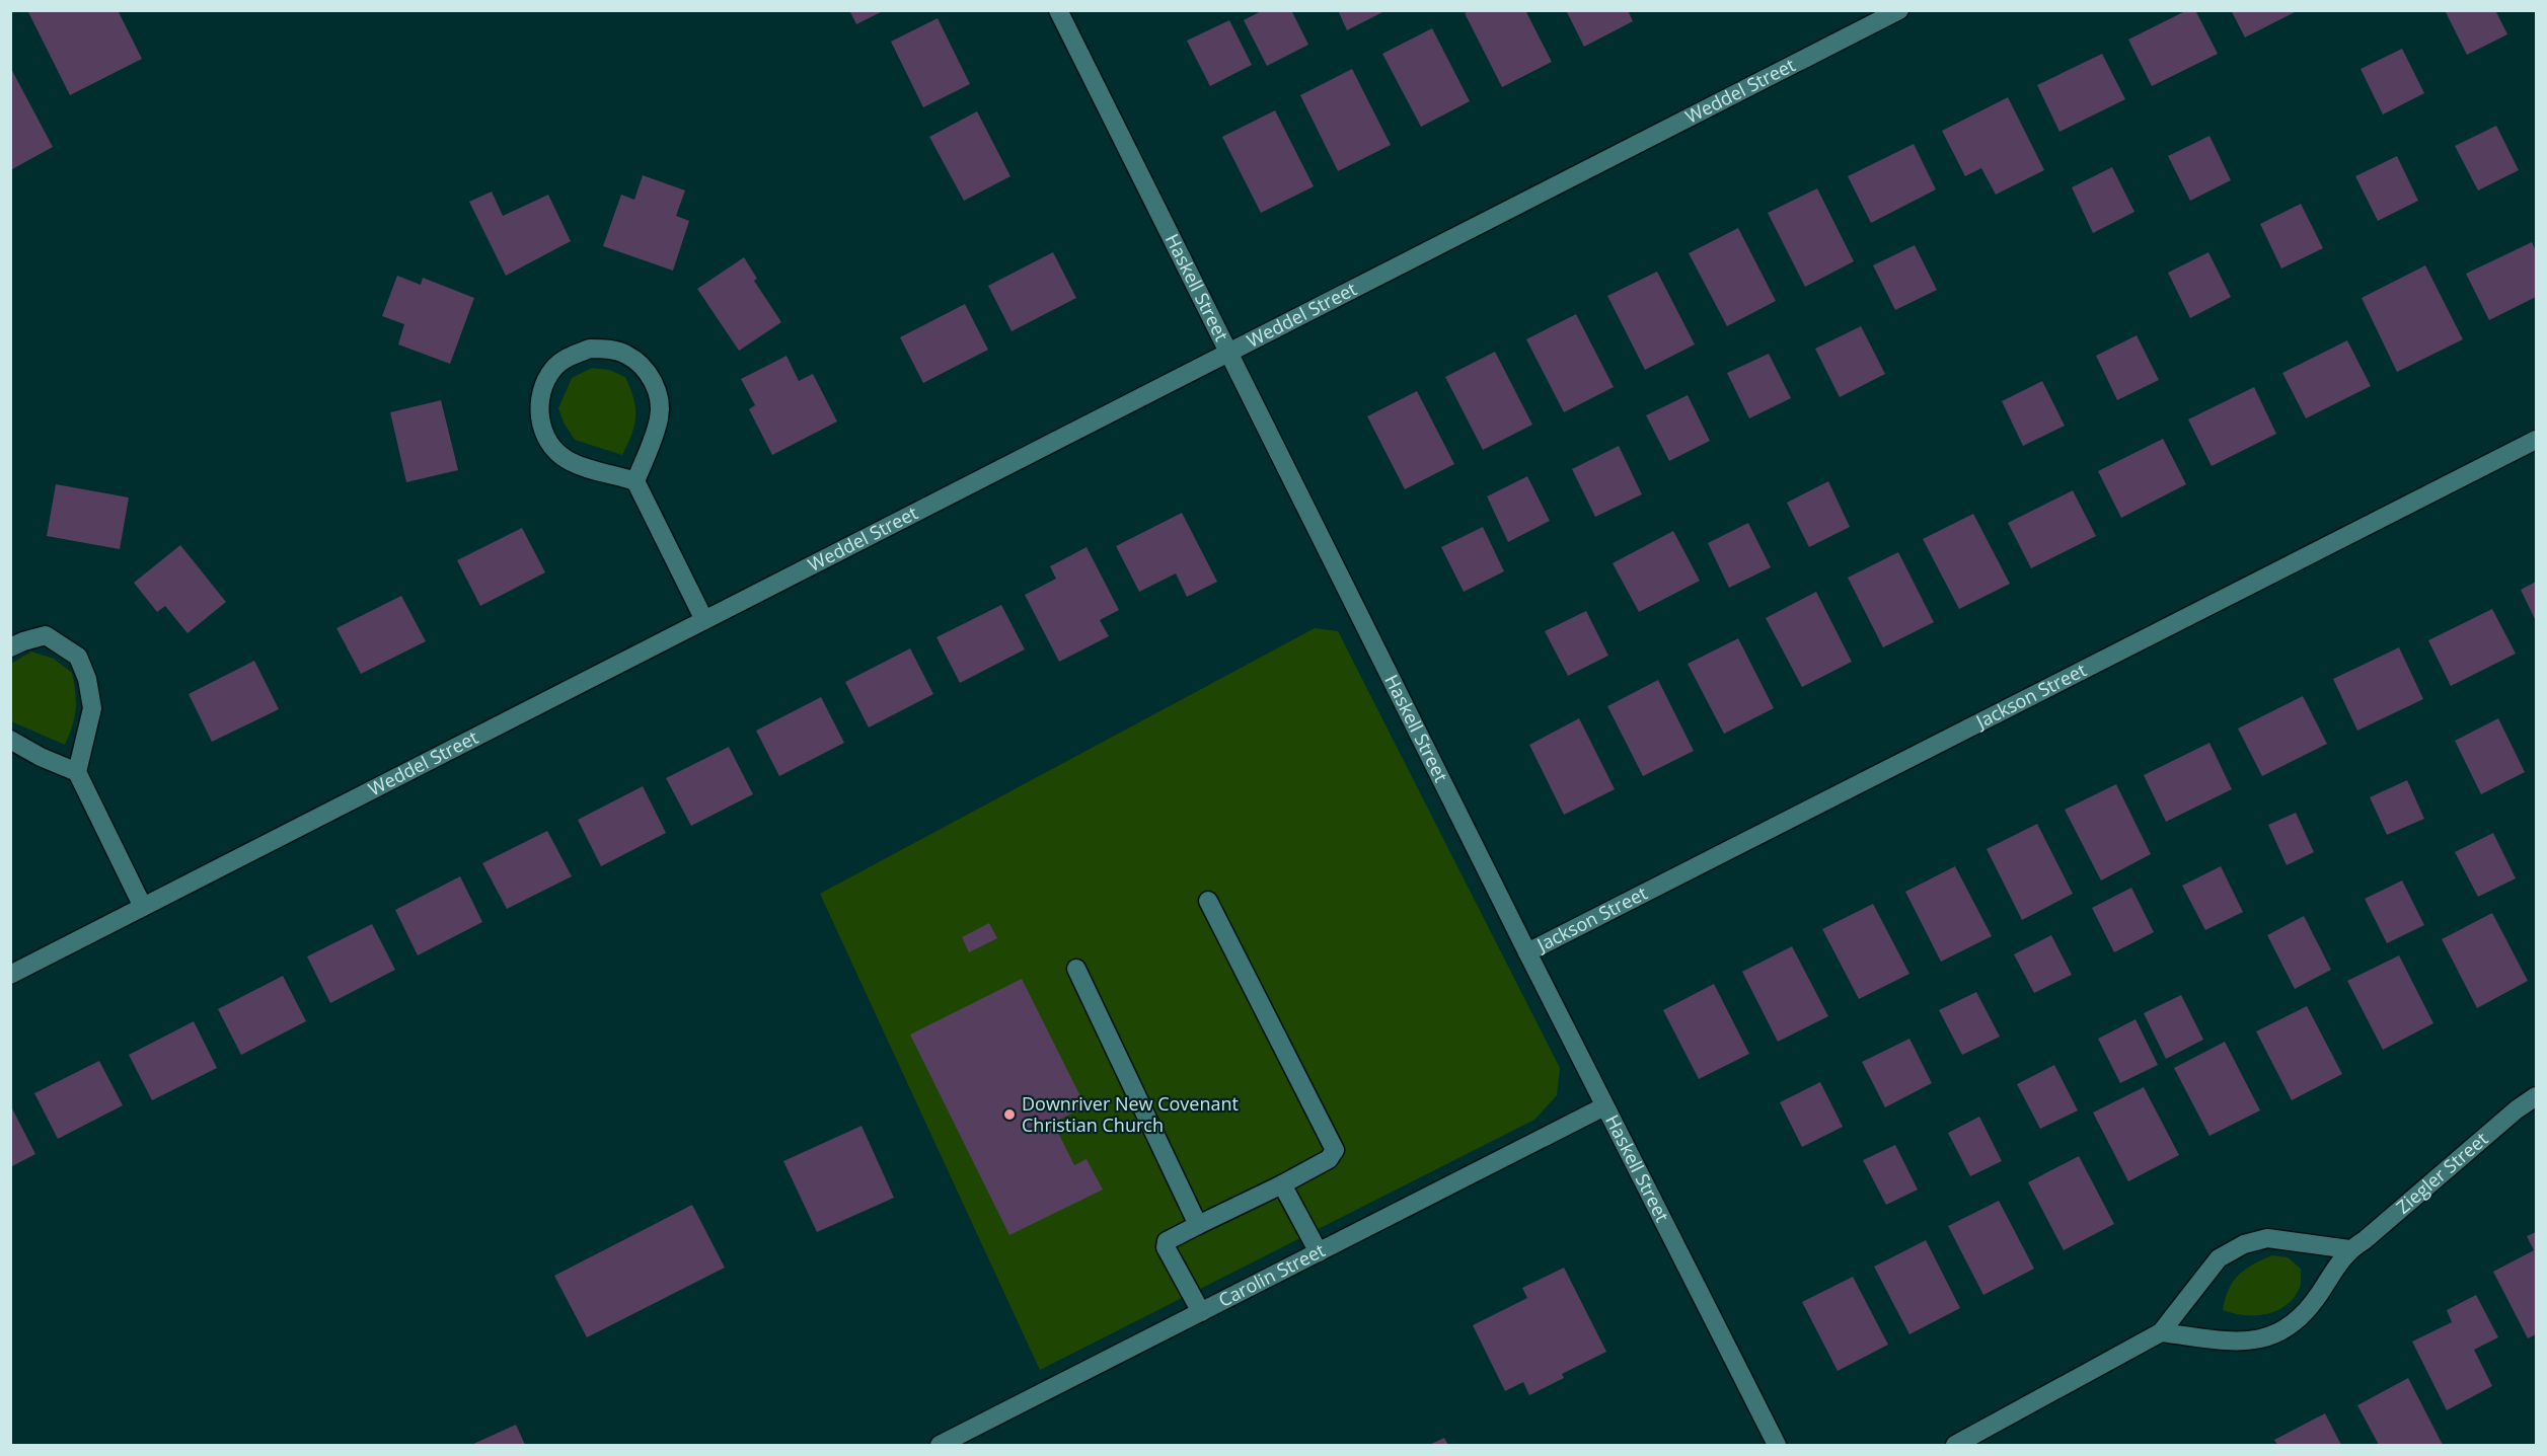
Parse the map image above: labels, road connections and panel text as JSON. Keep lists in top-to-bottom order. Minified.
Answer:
{"streets":{"street":["Weddel Street","Haskell Street","Jackson Street","Ziegler Street","Carolin Street"]},"crossings":[["Weddel Street","Haskell Street"],["Haskell Street","Jackson Street"],["Haskell Street","Carolin Street"]],"places":["Downriver New Covenant Christian Church"]}
